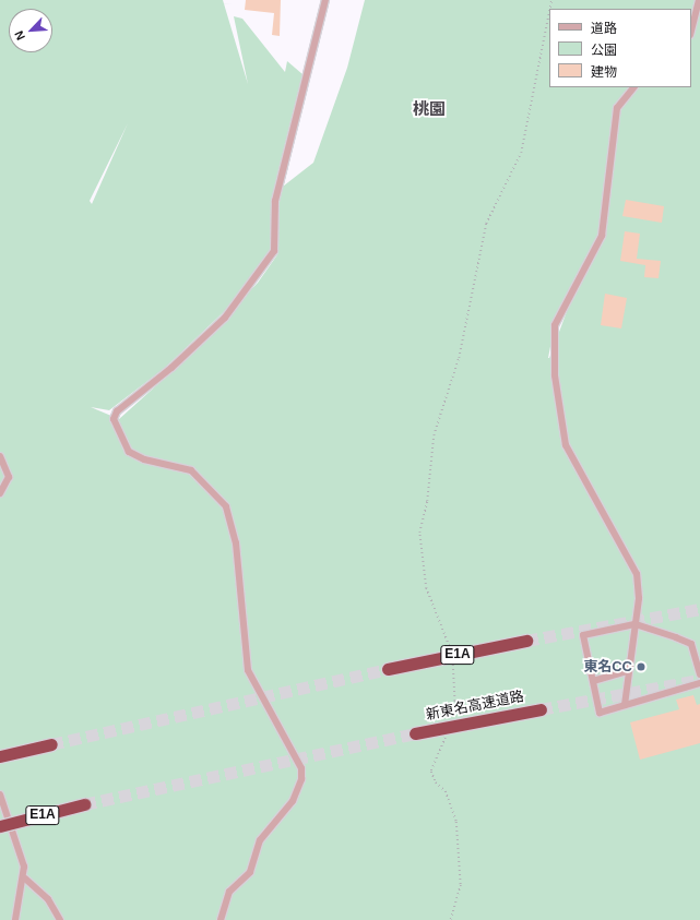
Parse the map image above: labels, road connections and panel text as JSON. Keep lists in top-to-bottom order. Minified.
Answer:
{"streets":{"highway":["E1A","新東名高速道路"]},"districts":["桃園"],"places":["東名CC"],"legend":["道路","公園","建物"],"north":"bottom left"}
